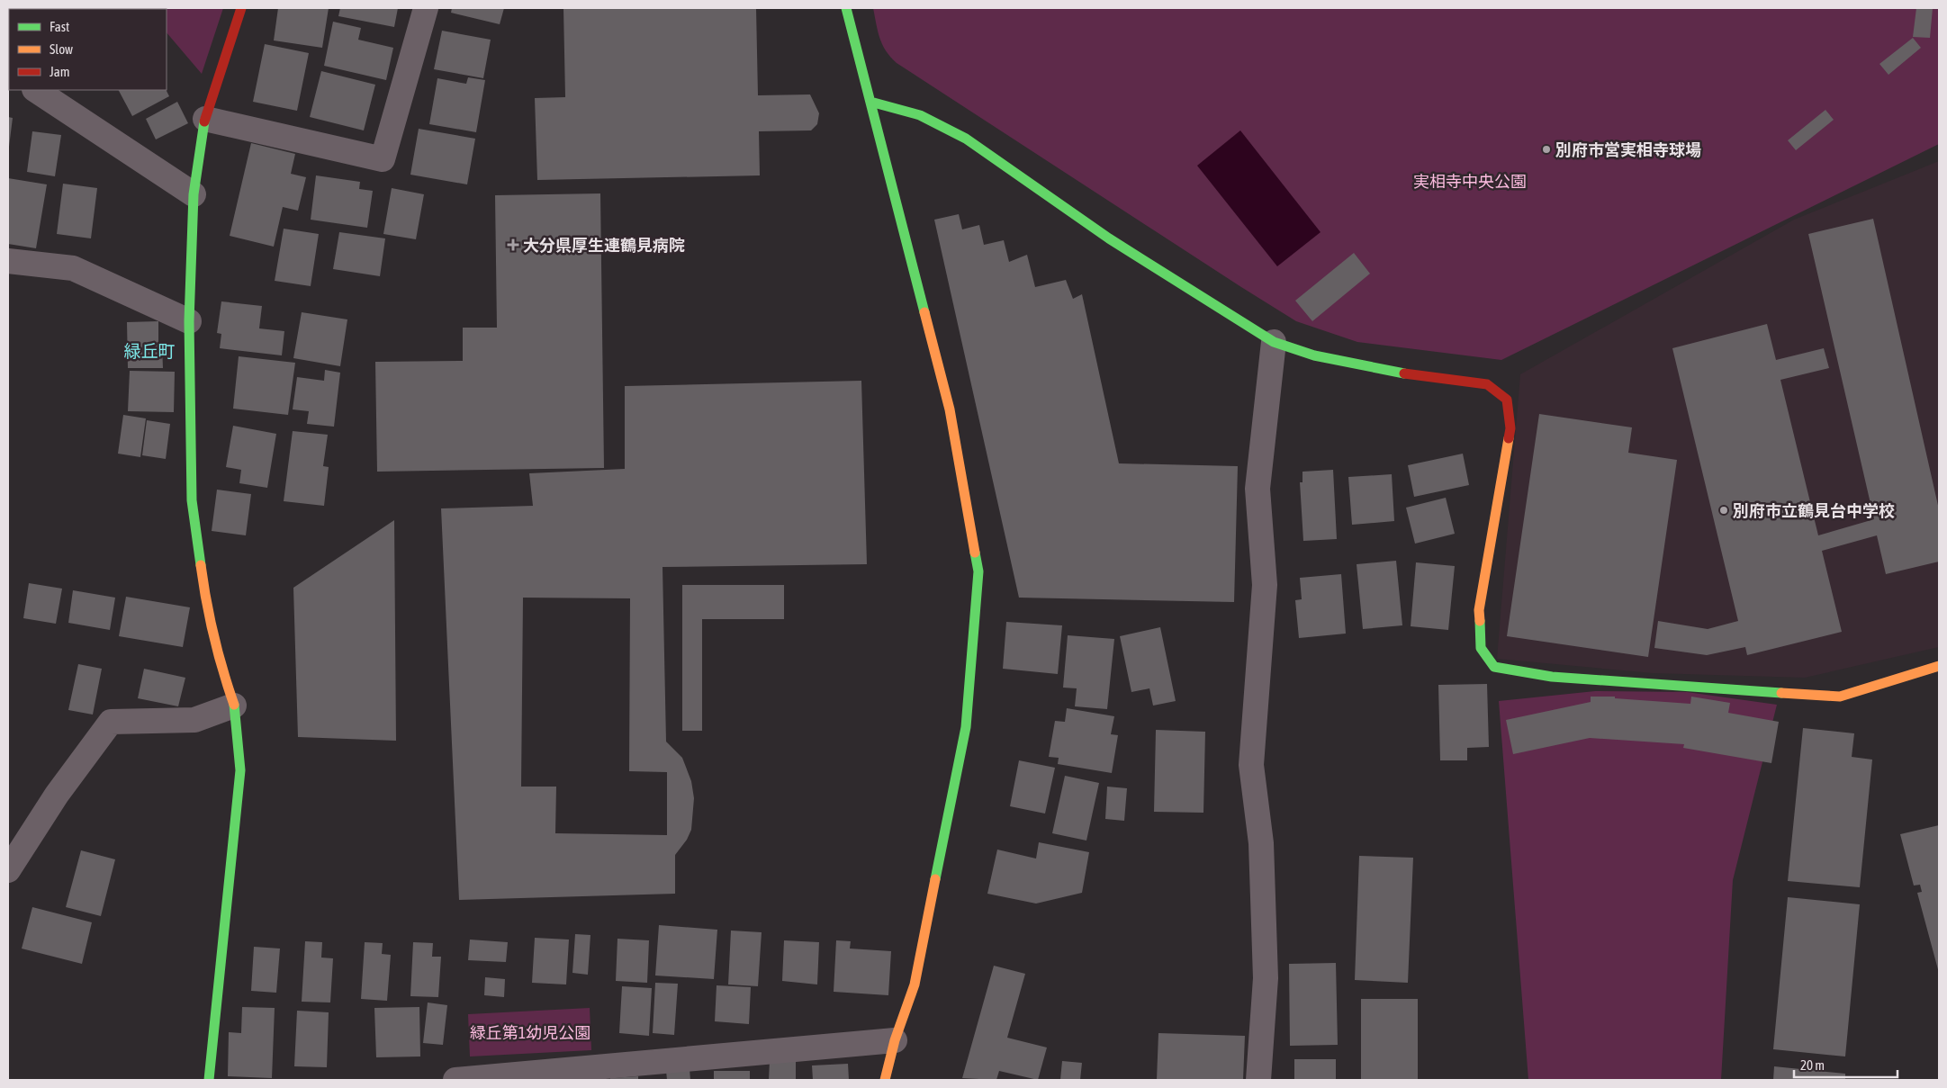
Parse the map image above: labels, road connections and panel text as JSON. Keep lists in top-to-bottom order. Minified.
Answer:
{"districts":["緑丘町"],"parks":["実相寺中央公園","緑丘第1幼児公園"],"places":{"other":["別府市営実相寺球場","別府市立鶴見台中学校"],"health":["大分県厚生連鶴見病院"]},"legend":["Fast","Slow","Jam"],"scale_bar":"20 m"}
